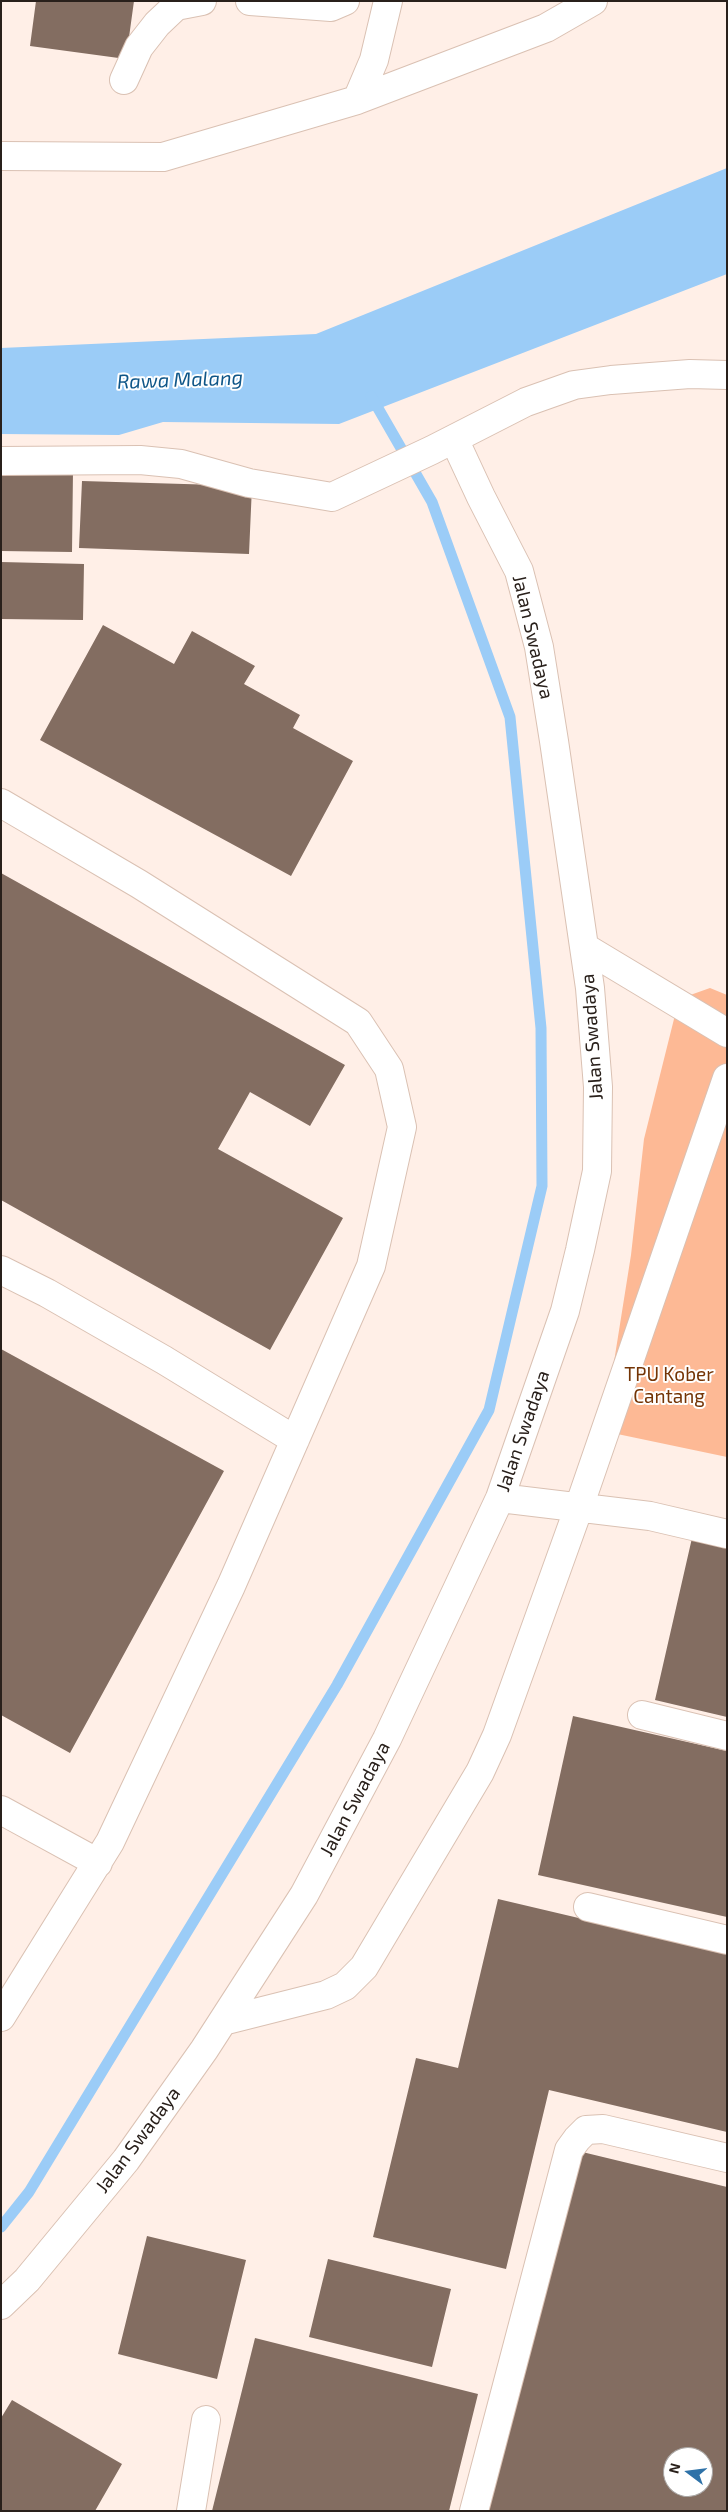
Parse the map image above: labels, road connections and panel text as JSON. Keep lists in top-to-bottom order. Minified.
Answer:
{"streets":{"street":["Jalan Swadaya"]},"water":["Rawa Malang"],"parks":["TPU Kober Cantang"],"north":"left"}
